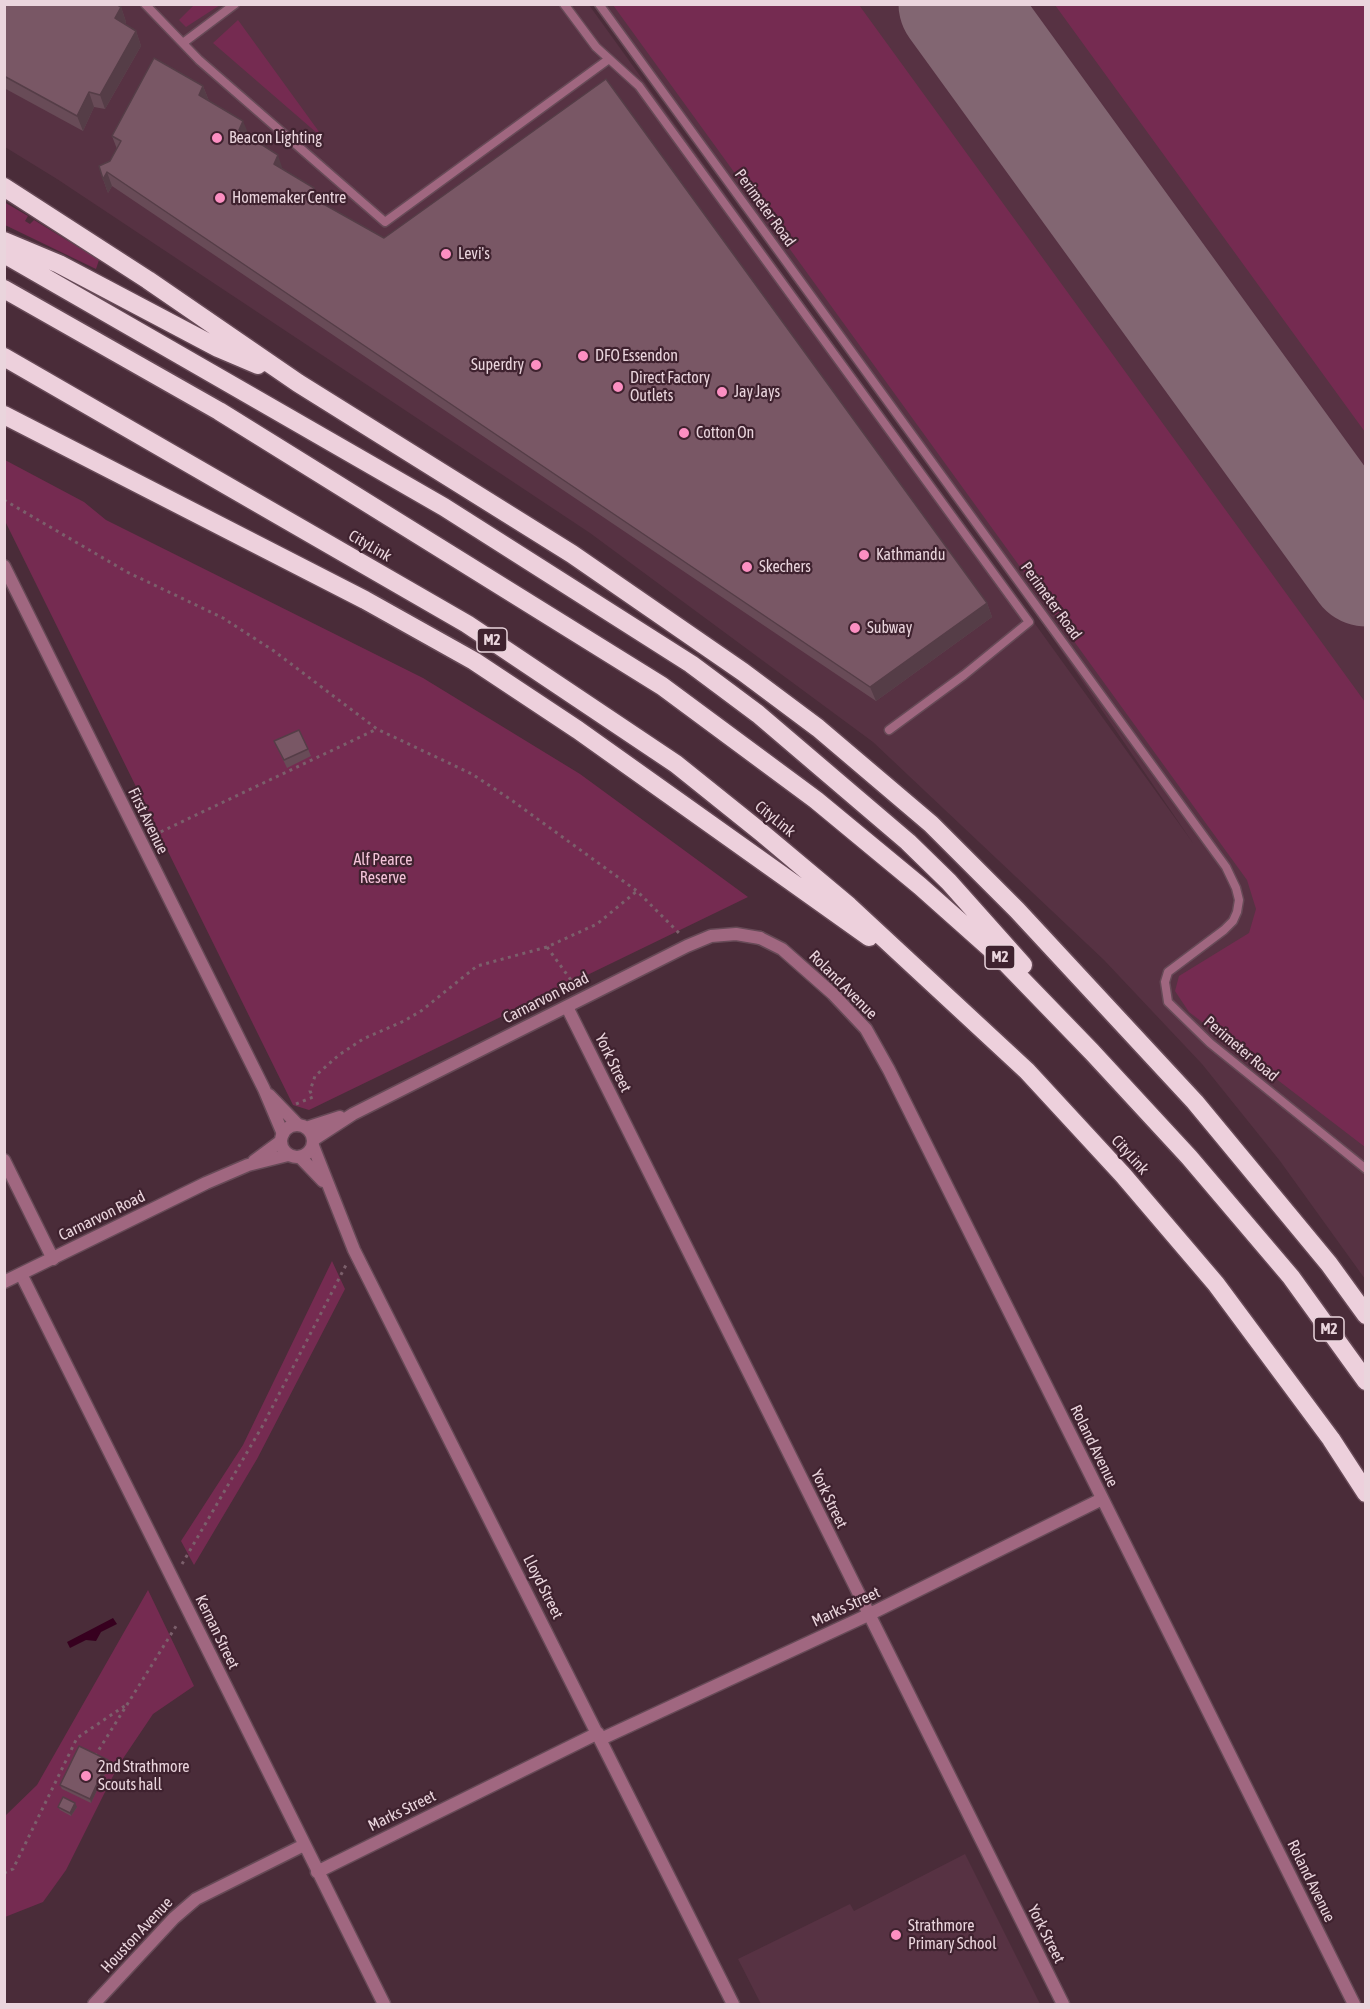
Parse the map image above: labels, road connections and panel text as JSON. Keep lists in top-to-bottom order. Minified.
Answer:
{"streets":{"highway":["CityLink","M2"],"street":["First Avenue","Roland Avenue","Carnarvon Road","York Street","Lloyd Street","Marks Street","Kernan Street","Houston Avenue"],"lane":["Perimeter Road"]},"crossings":[["First Avenue","Carnarvon Road"],["First Avenue","Lloyd Street"],["Roland Avenue","Carnarvon Road"],["Roland Avenue","Marks Street"],["Carnarvon Road","York Street"],["Carnarvon Road","Lloyd Street"],["Carnarvon Road","Kernan Street"],["York Street","Marks Street"],["Lloyd Street","Marks Street"],["Marks Street","Kernan Street"],["Kernan Street","Houston Avenue"]],"parks":["Alf Pearce Reserve"],"places":["Beacon Lighting","Homemaker Centre","Levi's","DFO Essendon","Superdry","Direct Factory Outlets","Jay Jays","Cotton On","Kathmandu","Skechers","Subway","2nd Strathmore Scouts hall","Strathmore Primary School"]}
